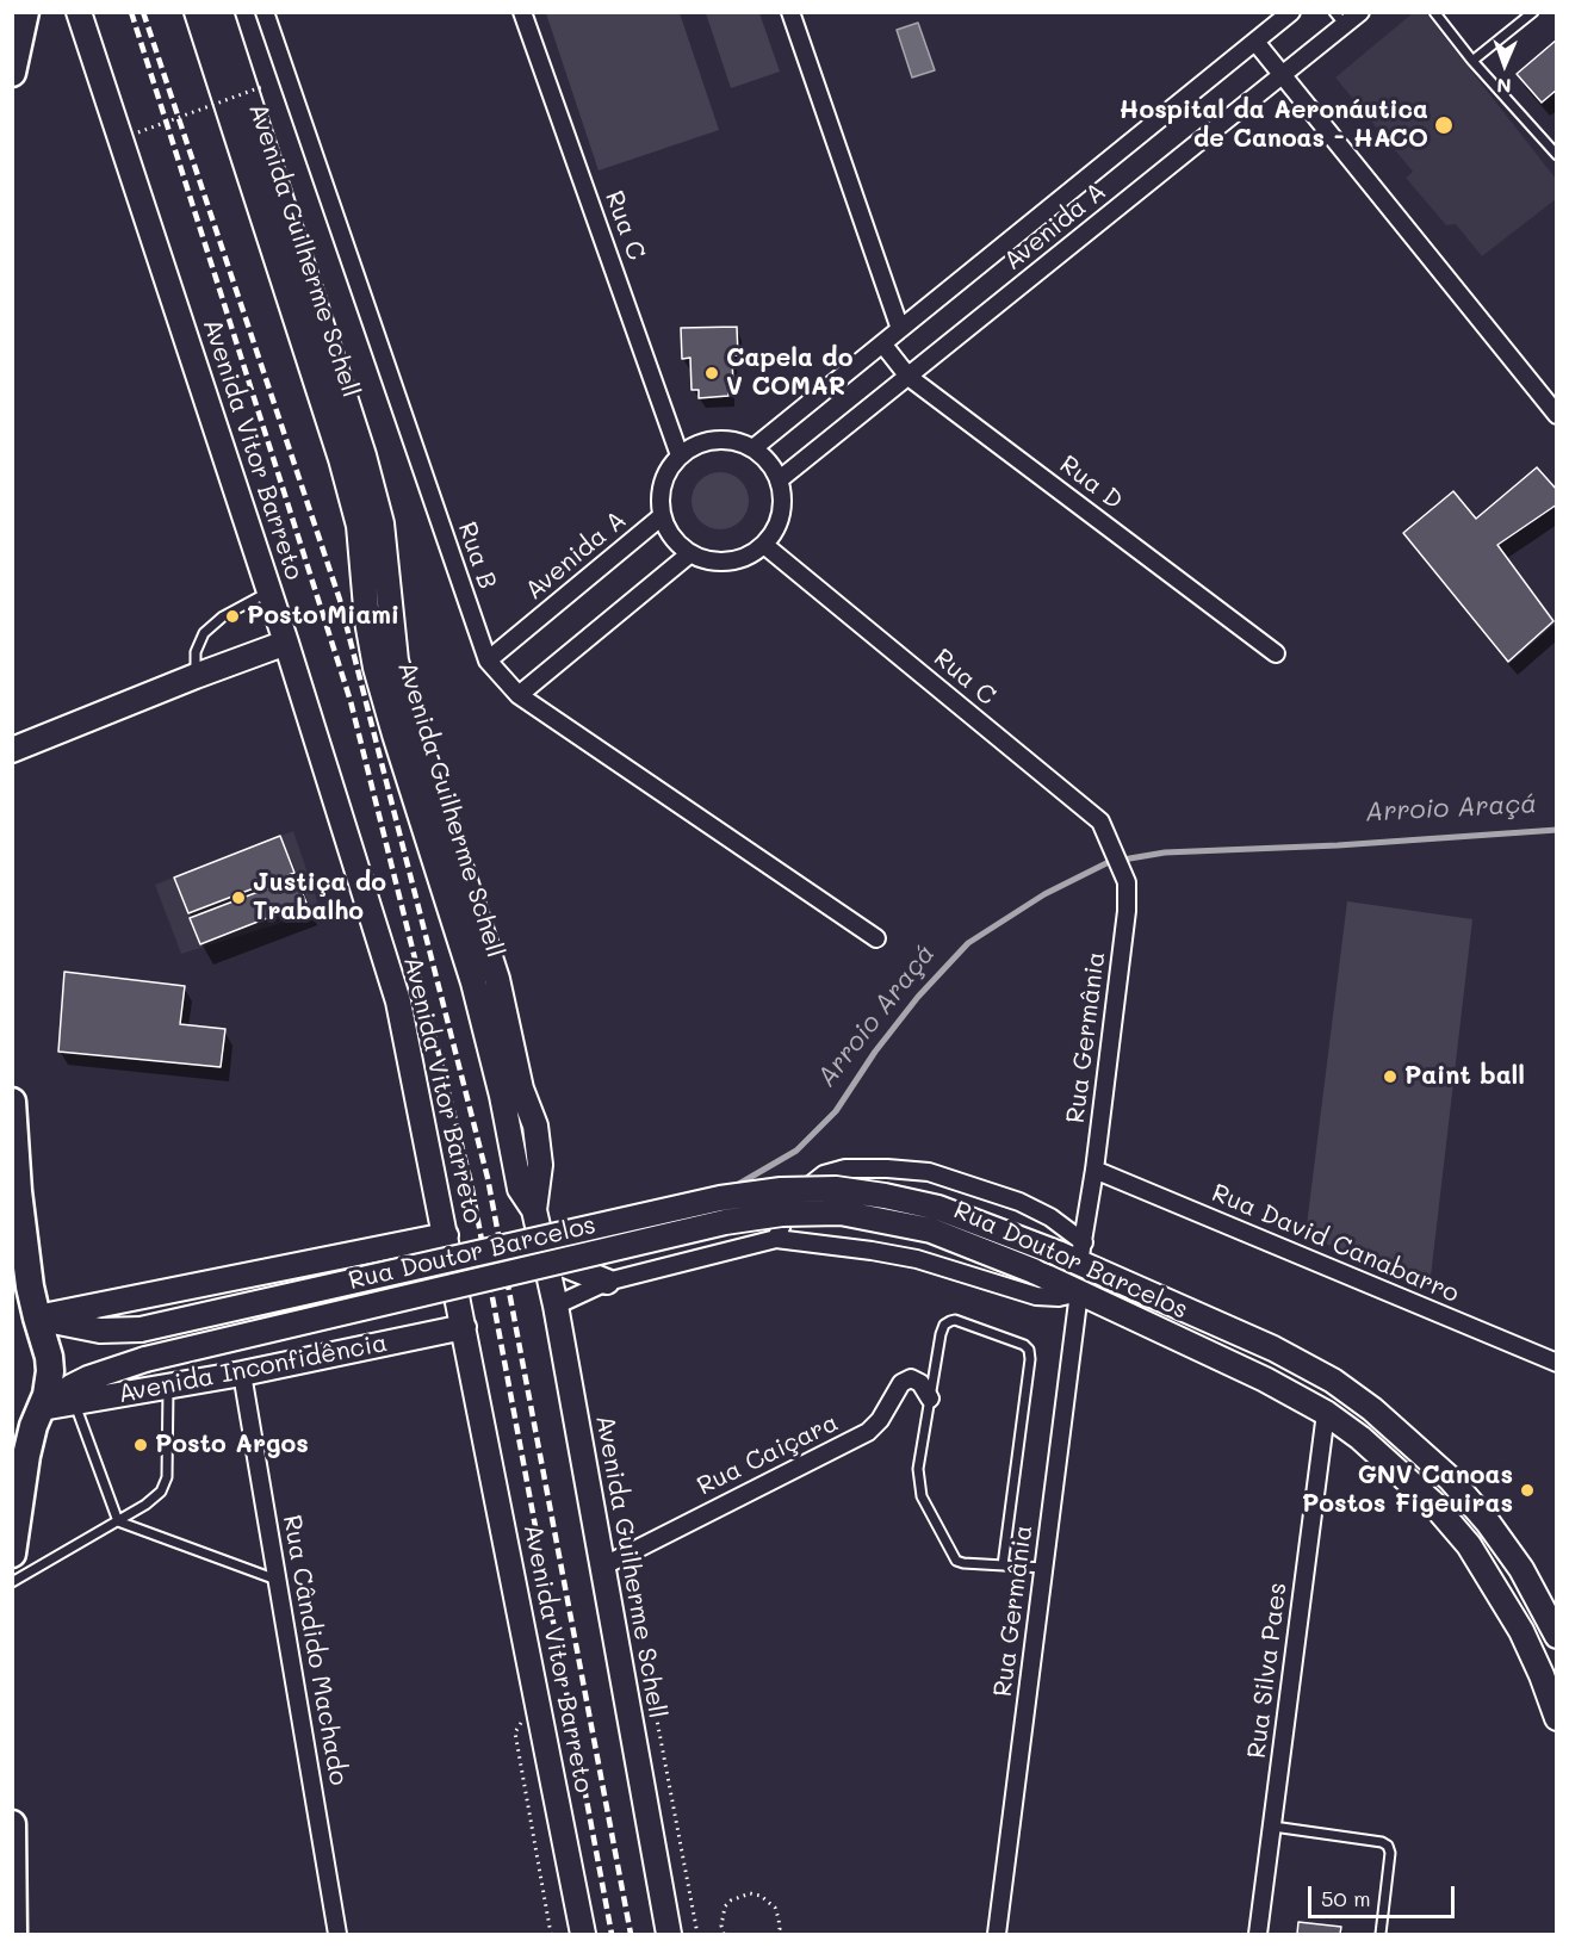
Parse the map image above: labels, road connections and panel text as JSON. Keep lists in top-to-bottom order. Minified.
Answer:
{"streets":{"main road":["Avenida Guilherme Schell","Avenida Vitor Barreto","Rua Doutor Barcelos","Avenida Inconfidência"],"street":["Rua C","Avenida A","Rua D","Rua B","Rua Germânia","Rua David Canabarro","Rua Caiçara","Rua Cândido Machado","Rua Silva Paes"]},"crossings":[["Rua C","Avenida A"],["Rua C","Rua Germânia"],["Avenida A","Rua D"],["Avenida A","Rua B"],["Avenida Guilherme Schell","Rua Caiçara"],["Avenida Vitor Barreto","Avenida Inconfidência"],["Rua Germânia","Rua David Canabarro"],["Rua Germânia","Rua Doutor Barcelos"],["Rua Doutor Barcelos","Avenida Inconfidência"],["Rua Doutor Barcelos","Rua Silva Paes"],["Avenida Inconfidência","Rua Cândido Machado"]],"water":["Arroio Araçá"],"places":["Hospital da Aeronáutica de Canoas - HACO","Capela do V COMAR","Posto Miami","Justiça do Trabalho","Paint ball","Posto Argos","GNV Canoas Postos Figeuiras"],"scale_bar":"50 m","north":"bottom"}
